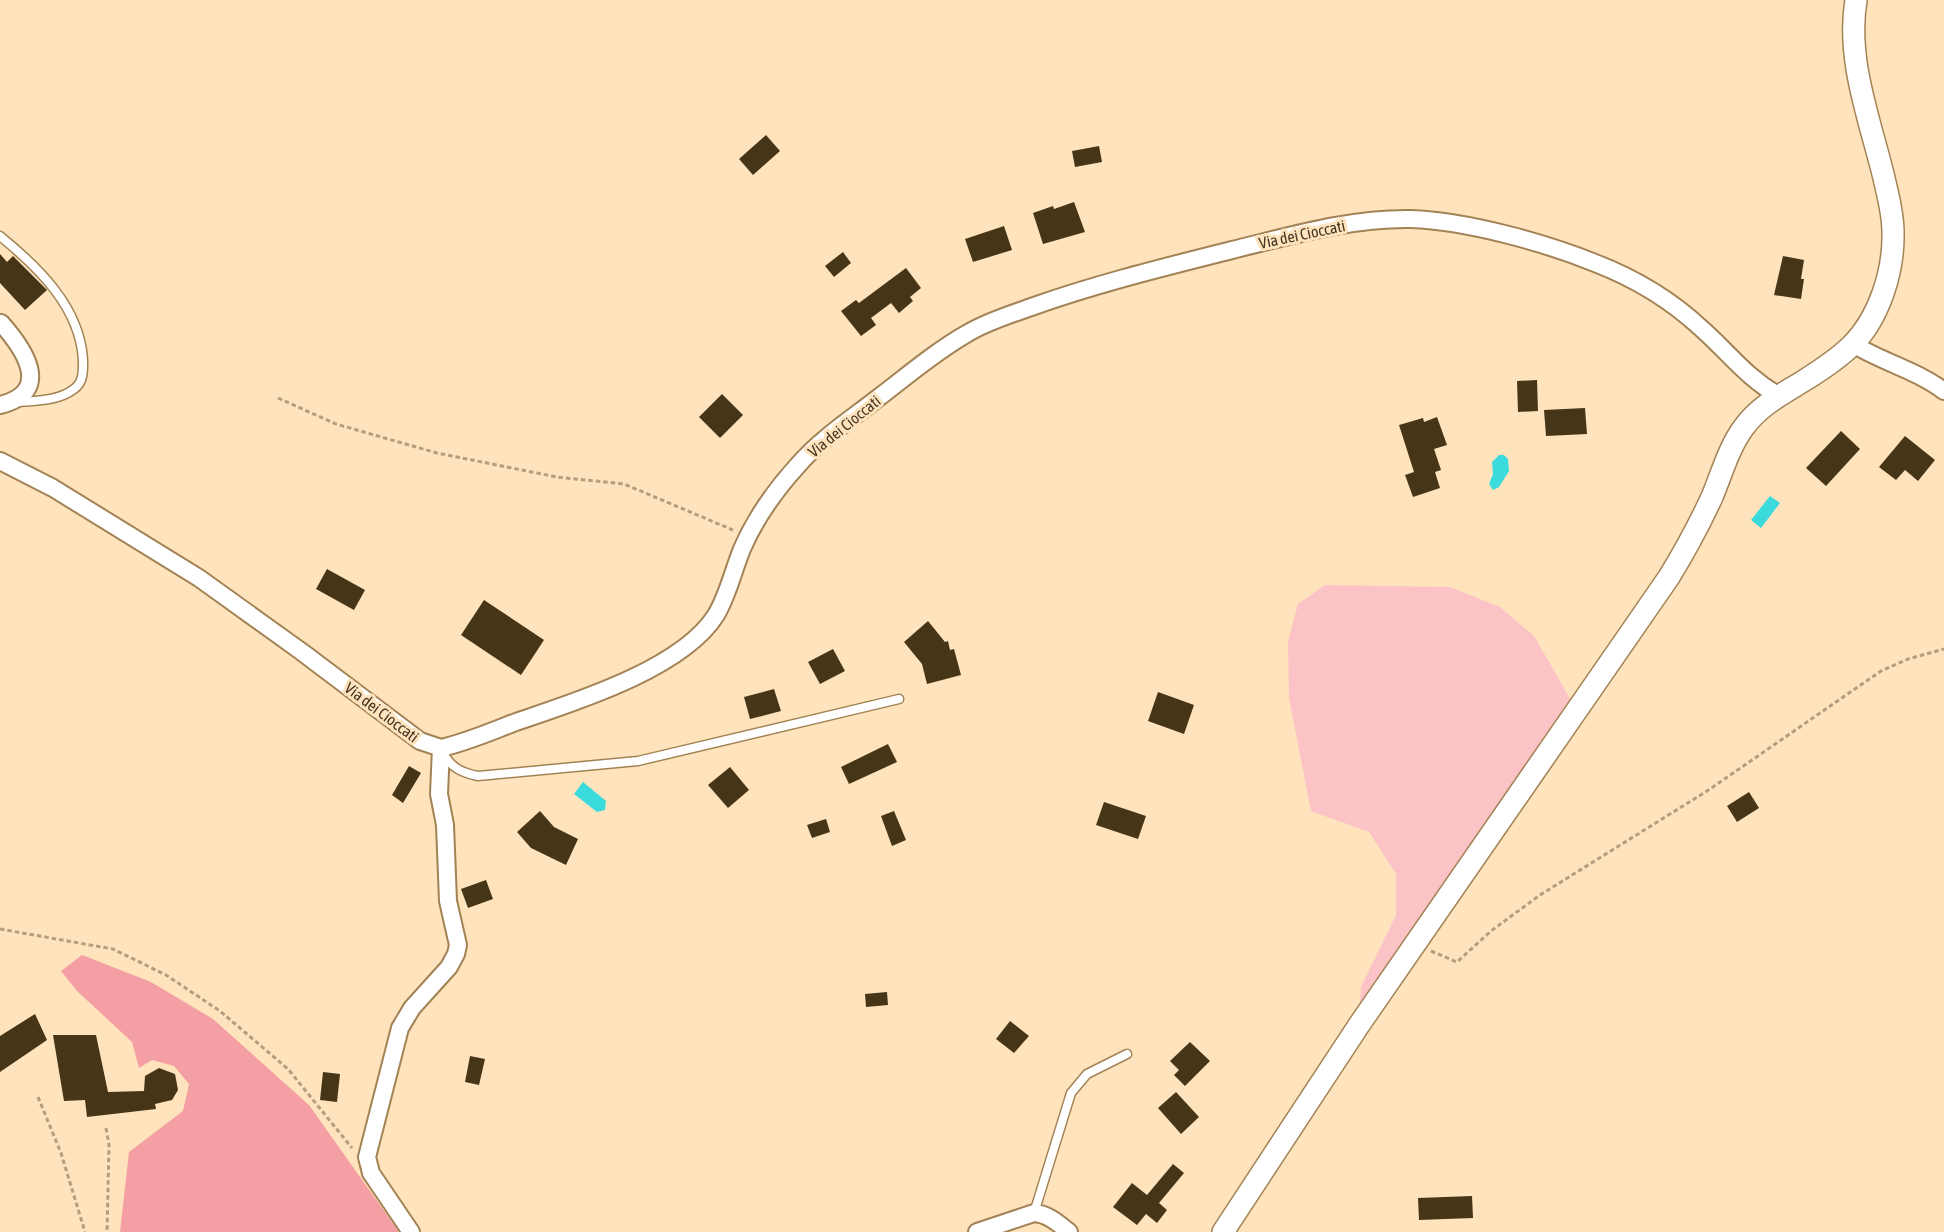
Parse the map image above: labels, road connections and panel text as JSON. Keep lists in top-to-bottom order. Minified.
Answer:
{"streets":{"street":["Via dei Cioccati"]}}
